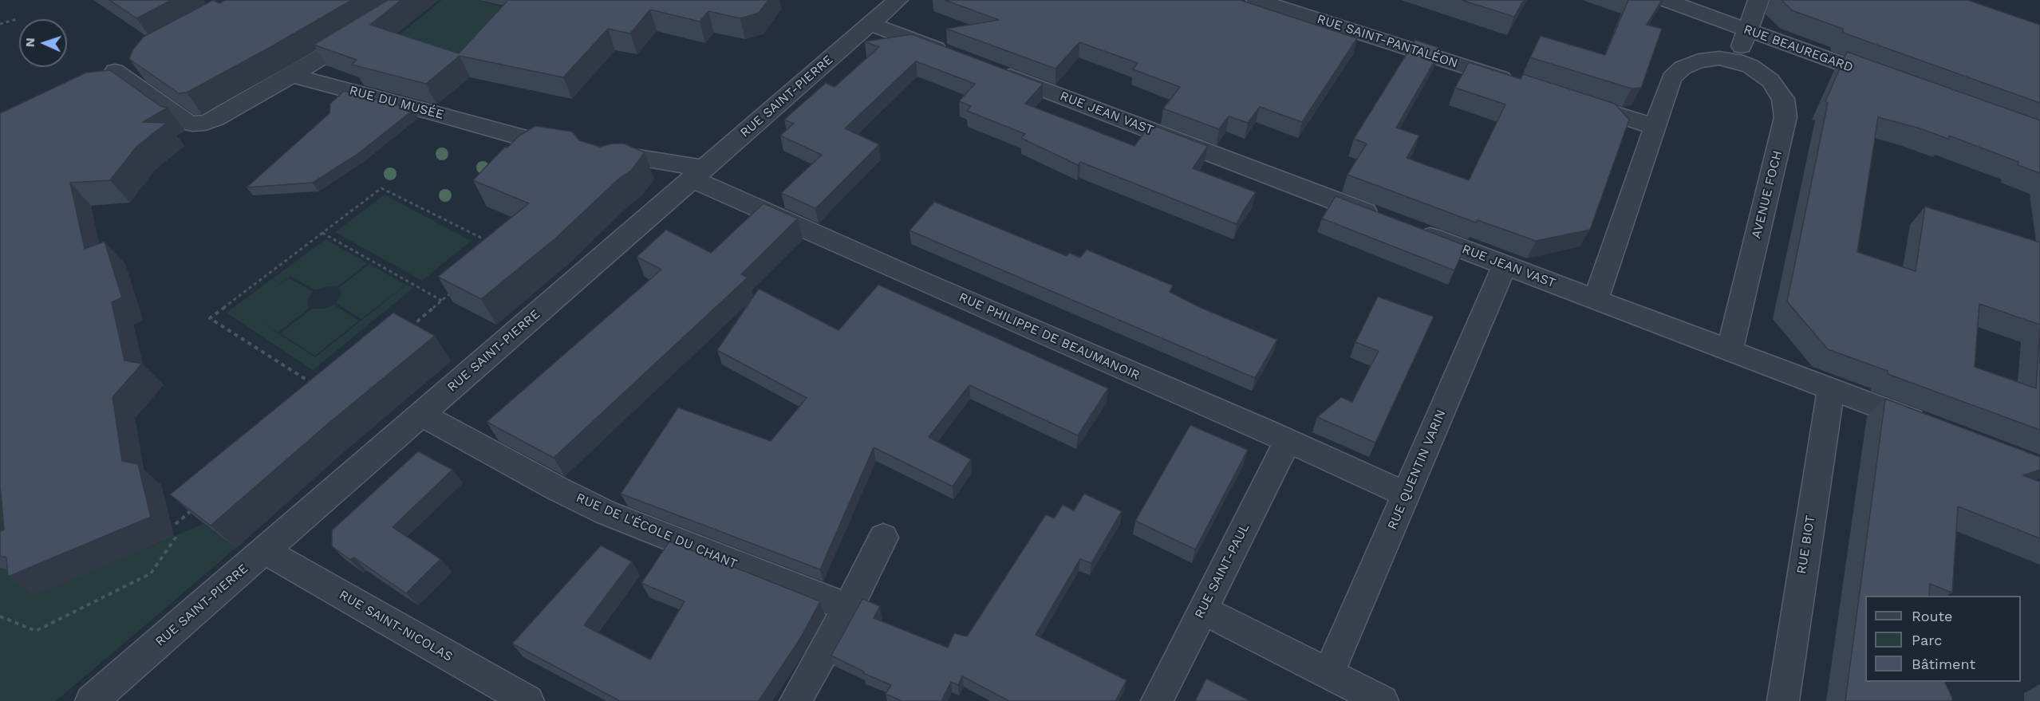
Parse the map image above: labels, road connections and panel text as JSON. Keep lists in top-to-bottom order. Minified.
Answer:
{"streets":{"street":["RUE SAINT-PANTALÉON","RUE BEAUREGARD","RUE SAINT-PIERRE","RUE DU MUSÉE","RUE JEAN VAST","AVENUE FOCH","RUE PHILIPPE DE BEAUMANOIR","RUE QUENTIN VARIN","RUE DE L'ÉCOLE DU CHANT","RUE BIOT","RUE SAINT-PAUL","RUE SAINT-NICOLAS"]},"crossings":[["RUE SAINT-PIERRE","RUE DU MUSÉE"],["RUE SAINT-PIERRE","RUE PHILIPPE DE BEAUMANOIR"],["RUE SAINT-PIERRE","RUE DE L'ÉCOLE DU CHANT"],["RUE SAINT-PIERRE","RUE SAINT-NICOLAS"],["RUE DU MUSÉE","RUE PHILIPPE DE BEAUMANOIR"],["RUE JEAN VAST","AVENUE FOCH"],["RUE JEAN VAST","RUE QUENTIN VARIN"],["RUE JEAN VAST","RUE BIOT"],["RUE PHILIPPE DE BEAUMANOIR","RUE QUENTIN VARIN"],["RUE PHILIPPE DE BEAUMANOIR","RUE SAINT-PAUL"]],"legend":["Route","Parc","Bâtiment"],"north":"left"}
